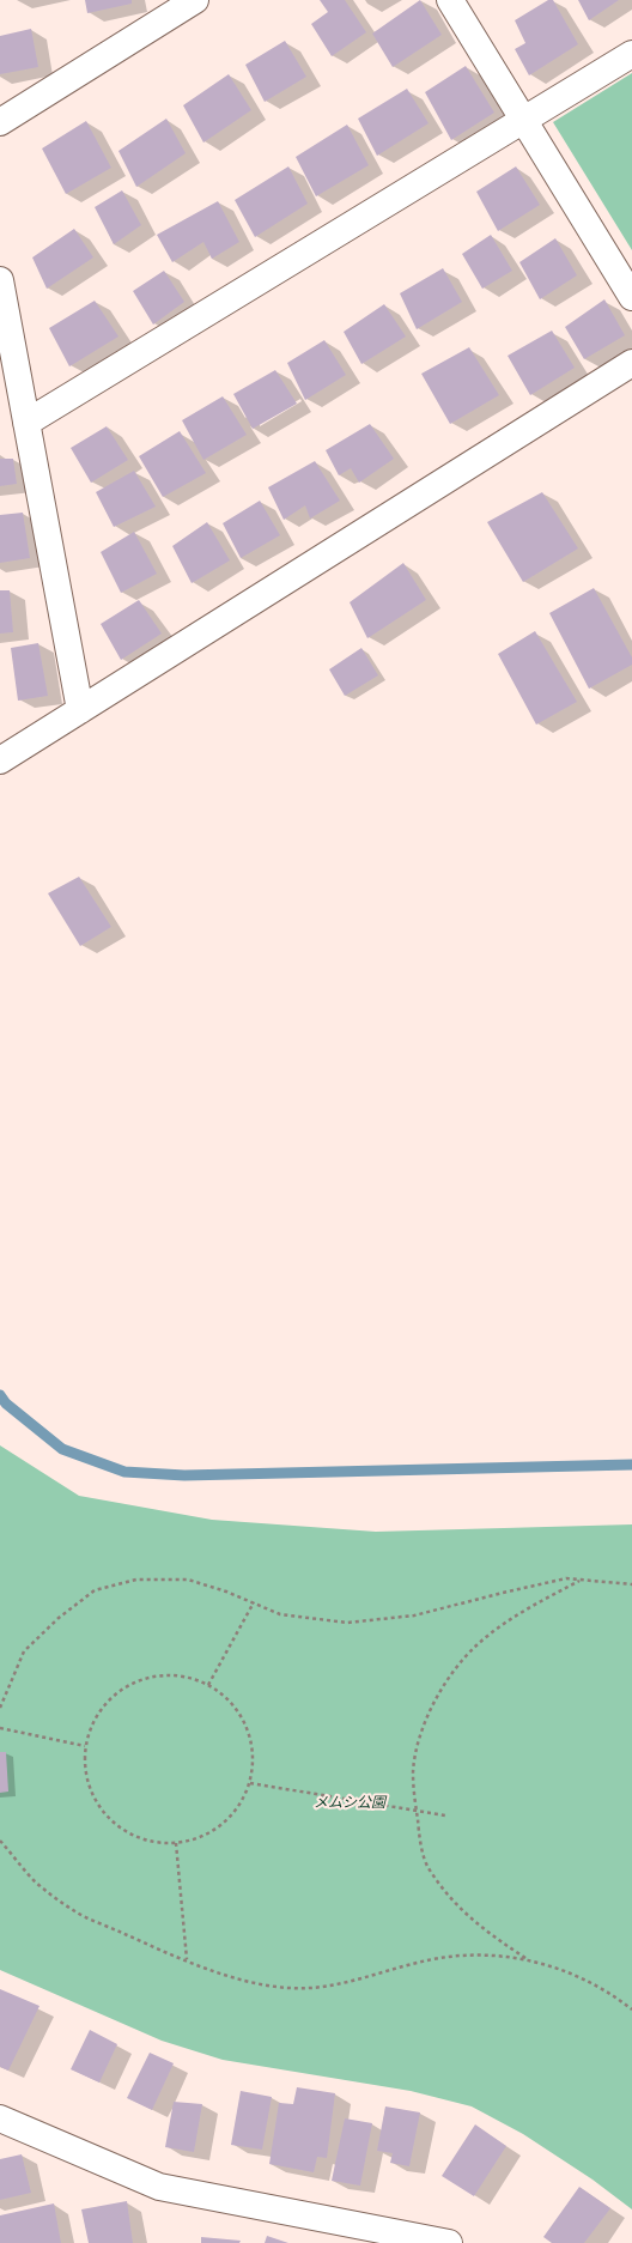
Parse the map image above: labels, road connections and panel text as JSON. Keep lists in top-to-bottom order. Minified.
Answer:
{"parks":["メムシ公園"]}
